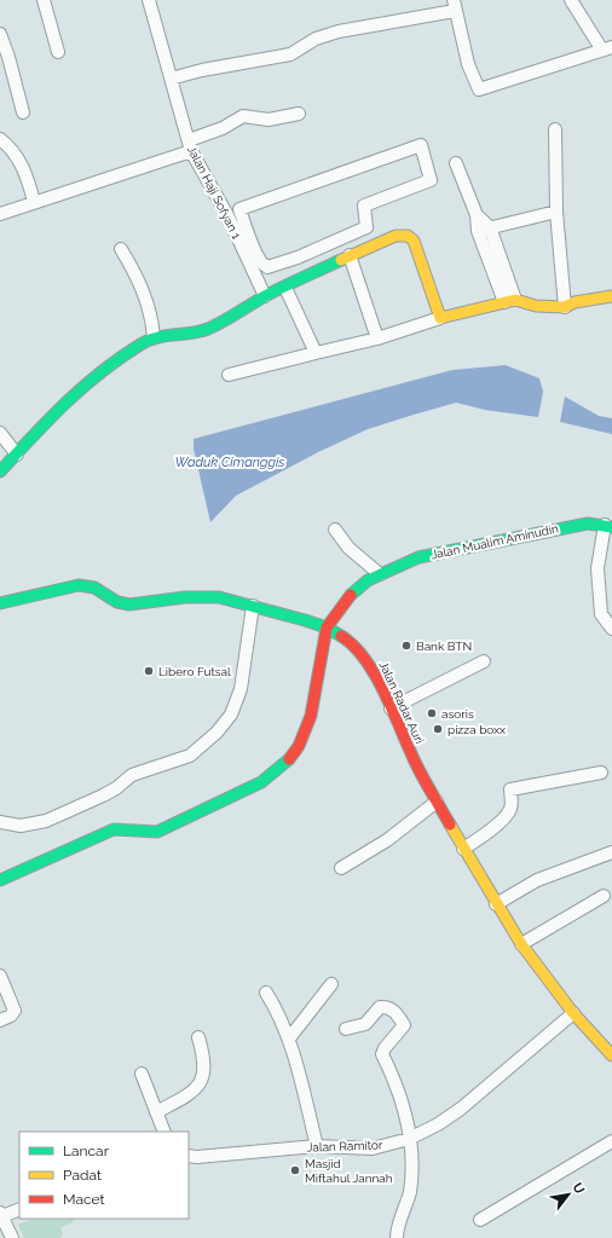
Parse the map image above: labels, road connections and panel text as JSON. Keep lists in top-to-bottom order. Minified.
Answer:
{"streets":{"street":["Jalan Haji Sofyan 1","Jalan Mualim Aminudin","Jalan Radar Auri","Jalan Ramitor"]},"crossings":[["Jalan Mualim Aminudin","Jalan Radar Auri"],["Jalan Radar Auri","Jalan Ramitor"]],"water":["Waduk Cimanggis"],"places":["Bank BTN","Libero Futsal","asoris","pizza boxx","Masjid Miftahul Jannah"],"legend":["Lancar","Padat","Macet"],"north":"top right"}
